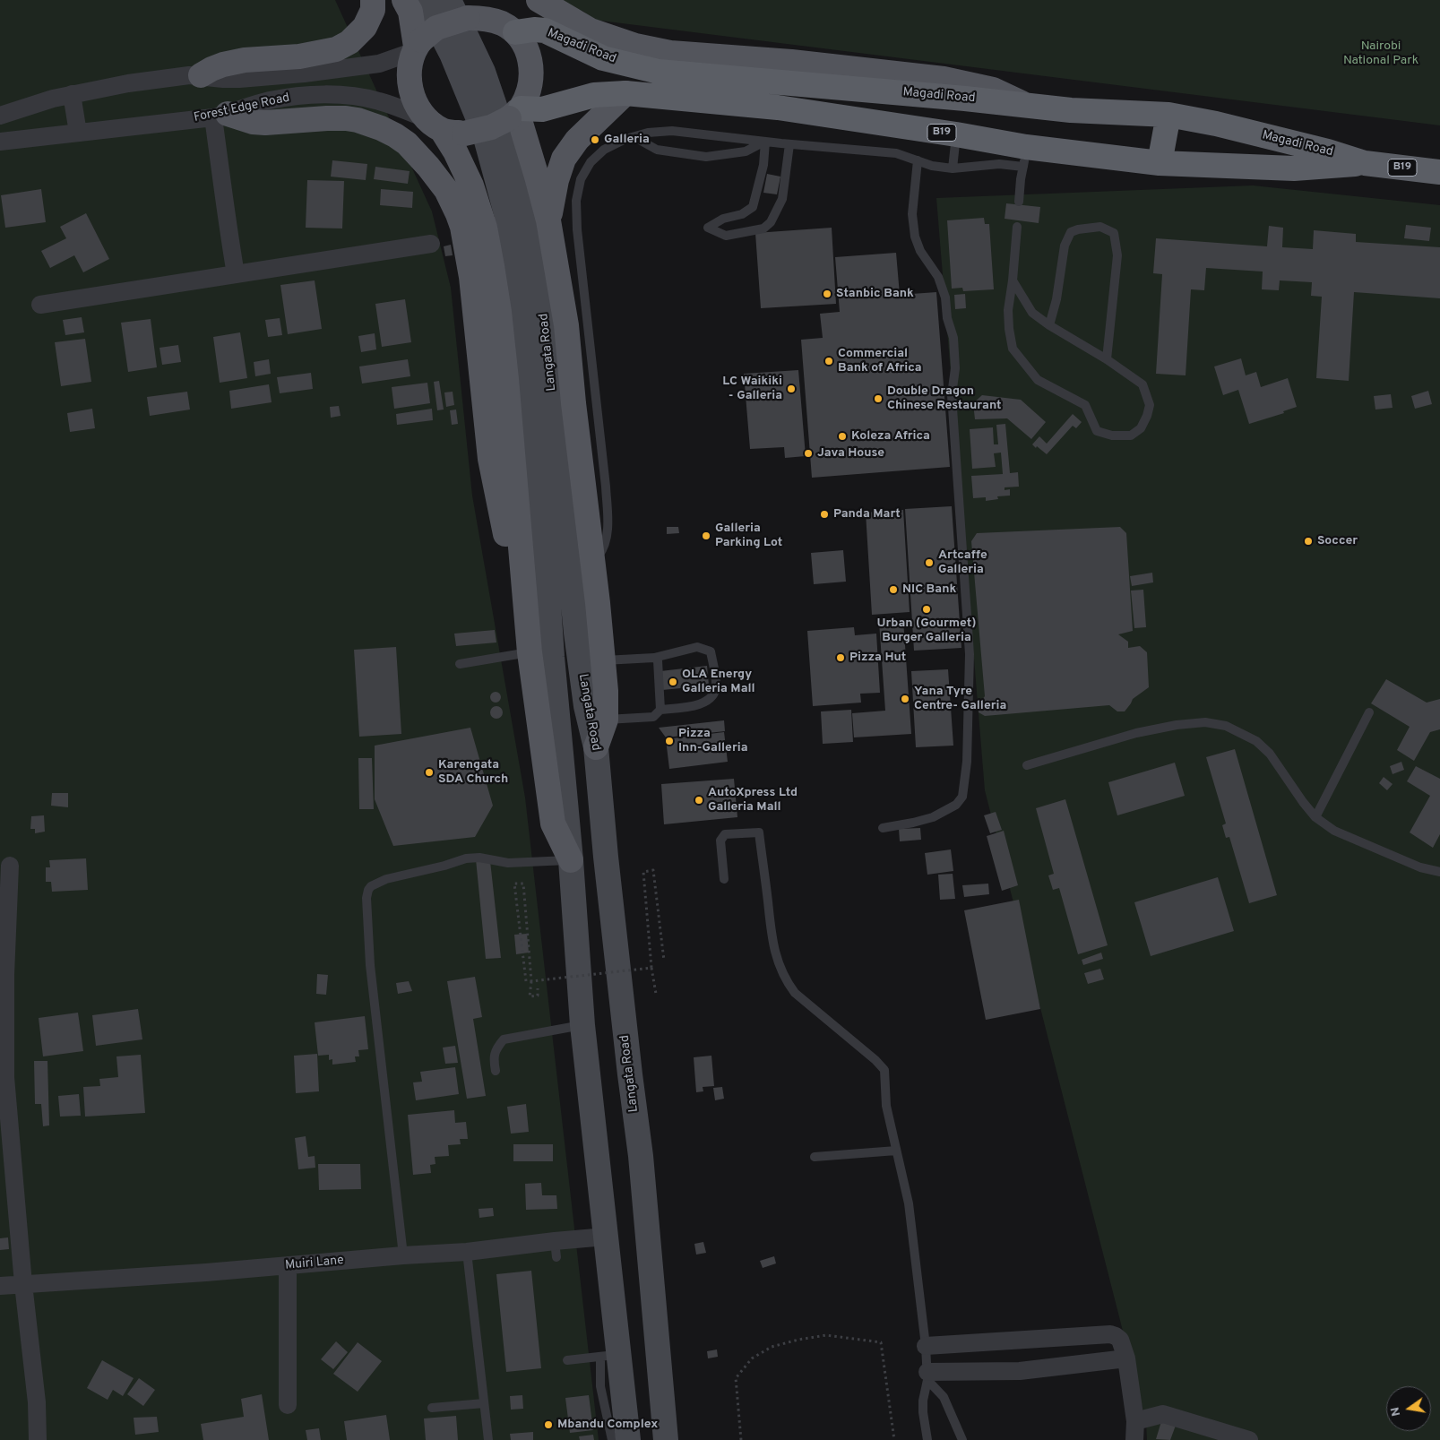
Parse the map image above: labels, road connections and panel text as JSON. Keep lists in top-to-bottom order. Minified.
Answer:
{"streets":{"highway":["Magadi Road","B19"],"main road":["Langata Road"],"street":["Forest Edge Road","Muiri Lane"]},"crossings":[["Magadi Road","Forest Edge Road"],["Langata Road","Muiri Lane"]],"parks":["Nairobi National Park"],"places":["Galleria","Stanbic Bank","Commercial Bank of Africa","LC Waikiki - Galleria","Double Dragon Chinese Restaurant","Koleza Africa","Java House","Panda Mart","Galleria Parking Lot","Soccer","Artcaffe Galleria","NIC Bank","Urban (Gourmet) Burger Galleria","Pizza Hut","OLA Energy Galleria Mall","Yana Tyre Centre- Galleria","Pizza Inn-Galleria","Karengata SDA Church","AutoXpress Ltd Galleria Mall","Mbandu Complex"],"north":"left"}
